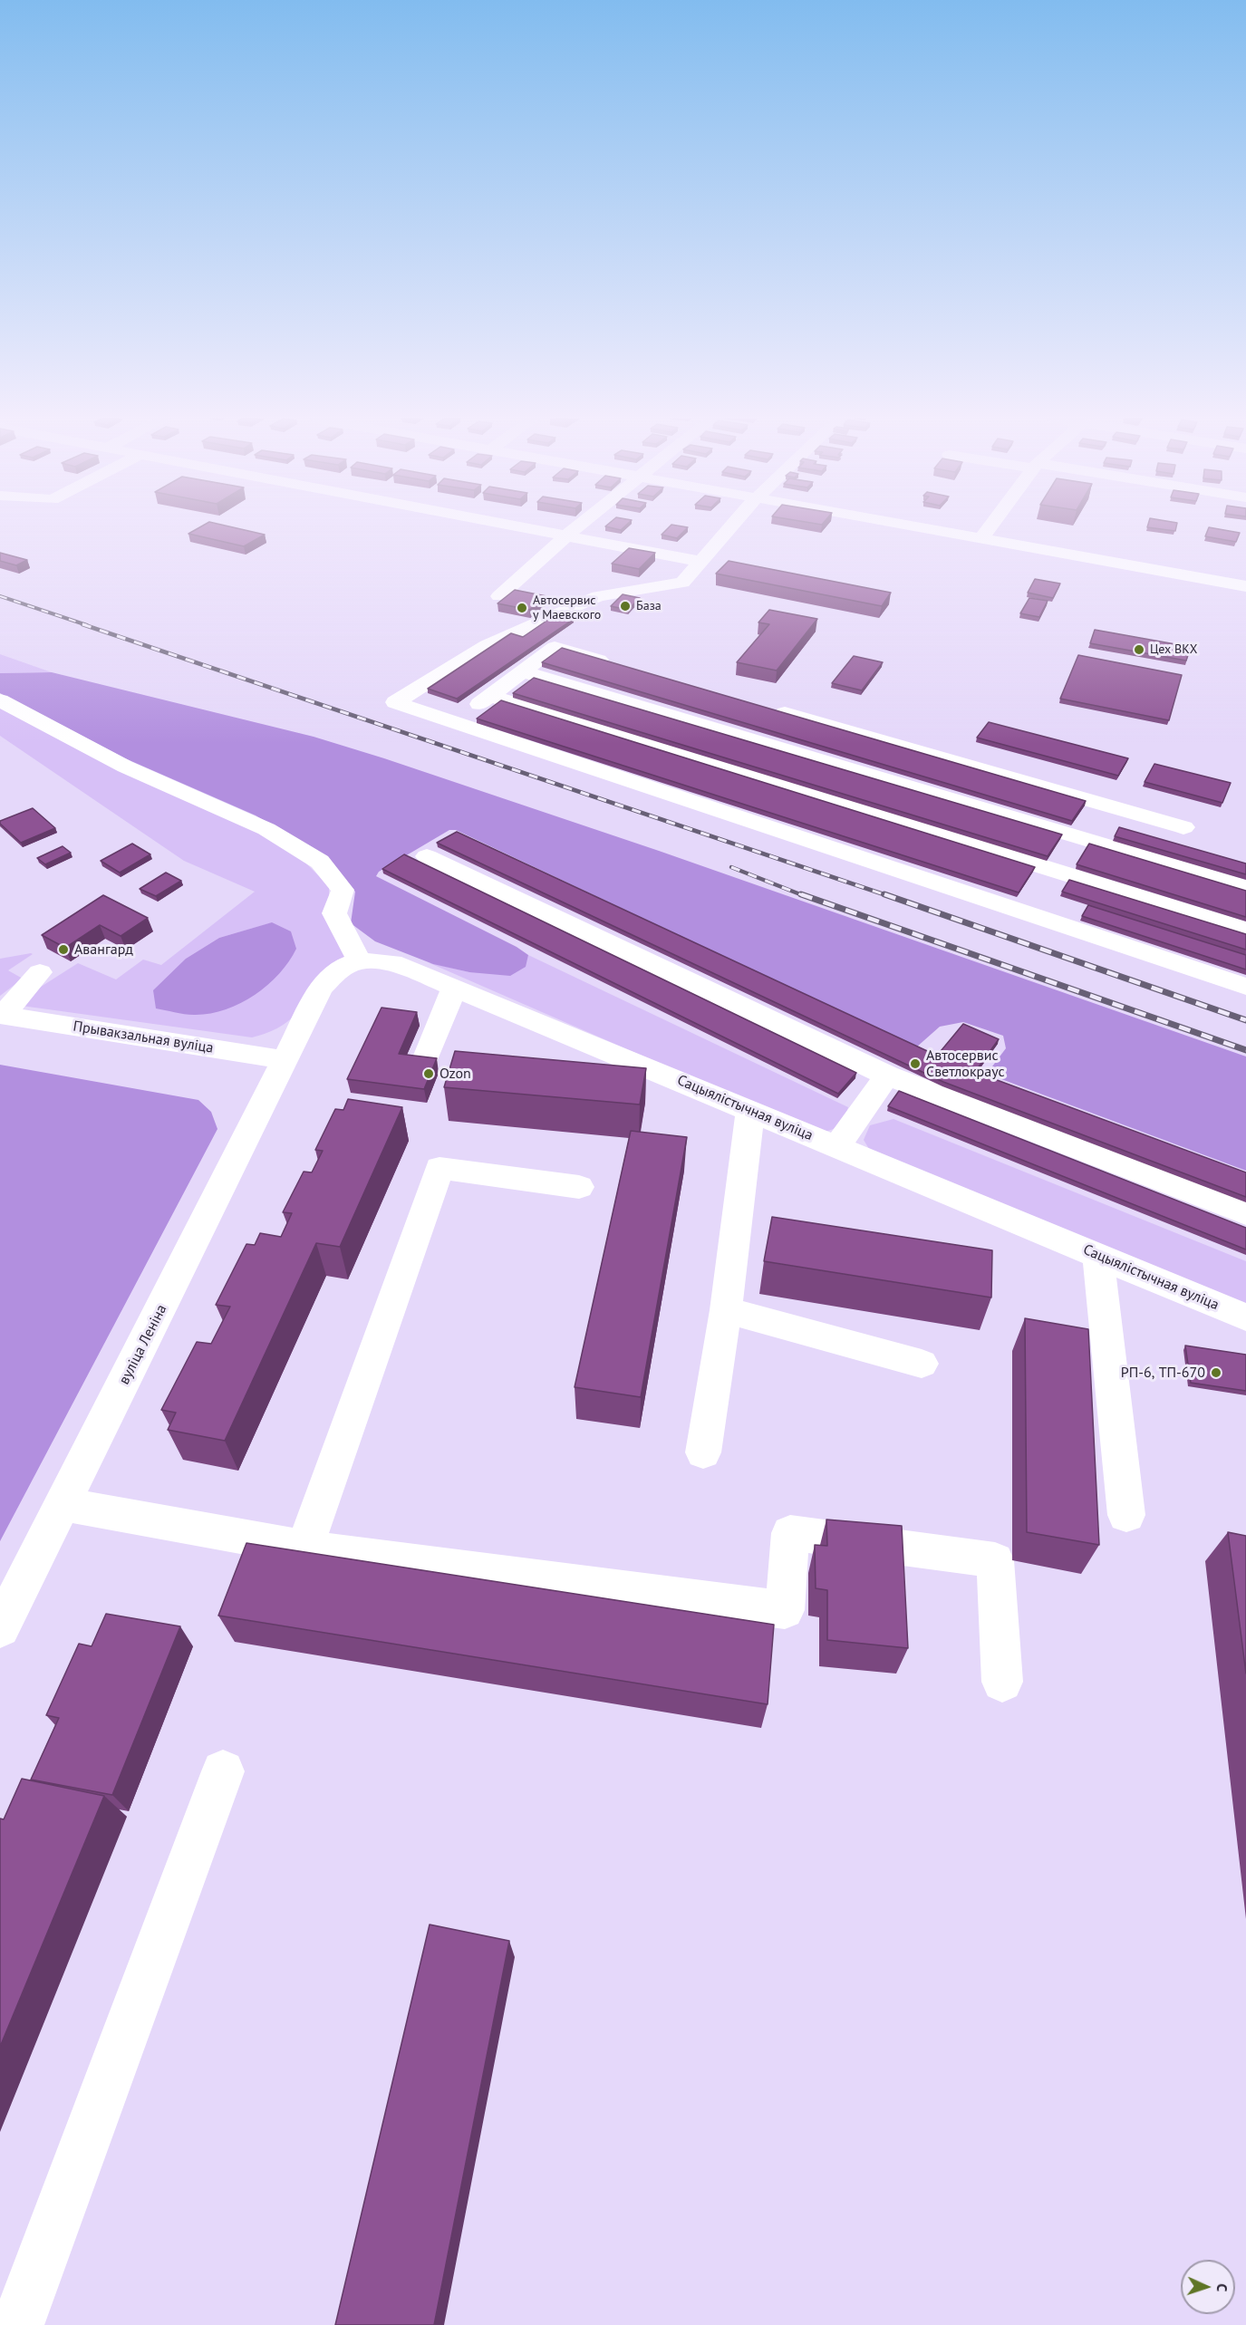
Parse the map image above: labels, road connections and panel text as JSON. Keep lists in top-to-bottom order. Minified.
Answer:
{"streets":{"street":["Прывакзальная вуліца","Сацыялістычная вуліца","вуліца Леніна"]},"crossings":[["Прывакзальная вуліца","Сацыялістычная вуліца"],["Прывакзальная вуліца","вуліца Леніна"],["Сацыялістычная вуліца","вуліца Леніна"]],"places":["База","Автосервис у Маевского","Цех ВКХ","Авангард","Автосервис Светлокраус","Ozon","РП-6, ТП-670"],"north":"right"}
